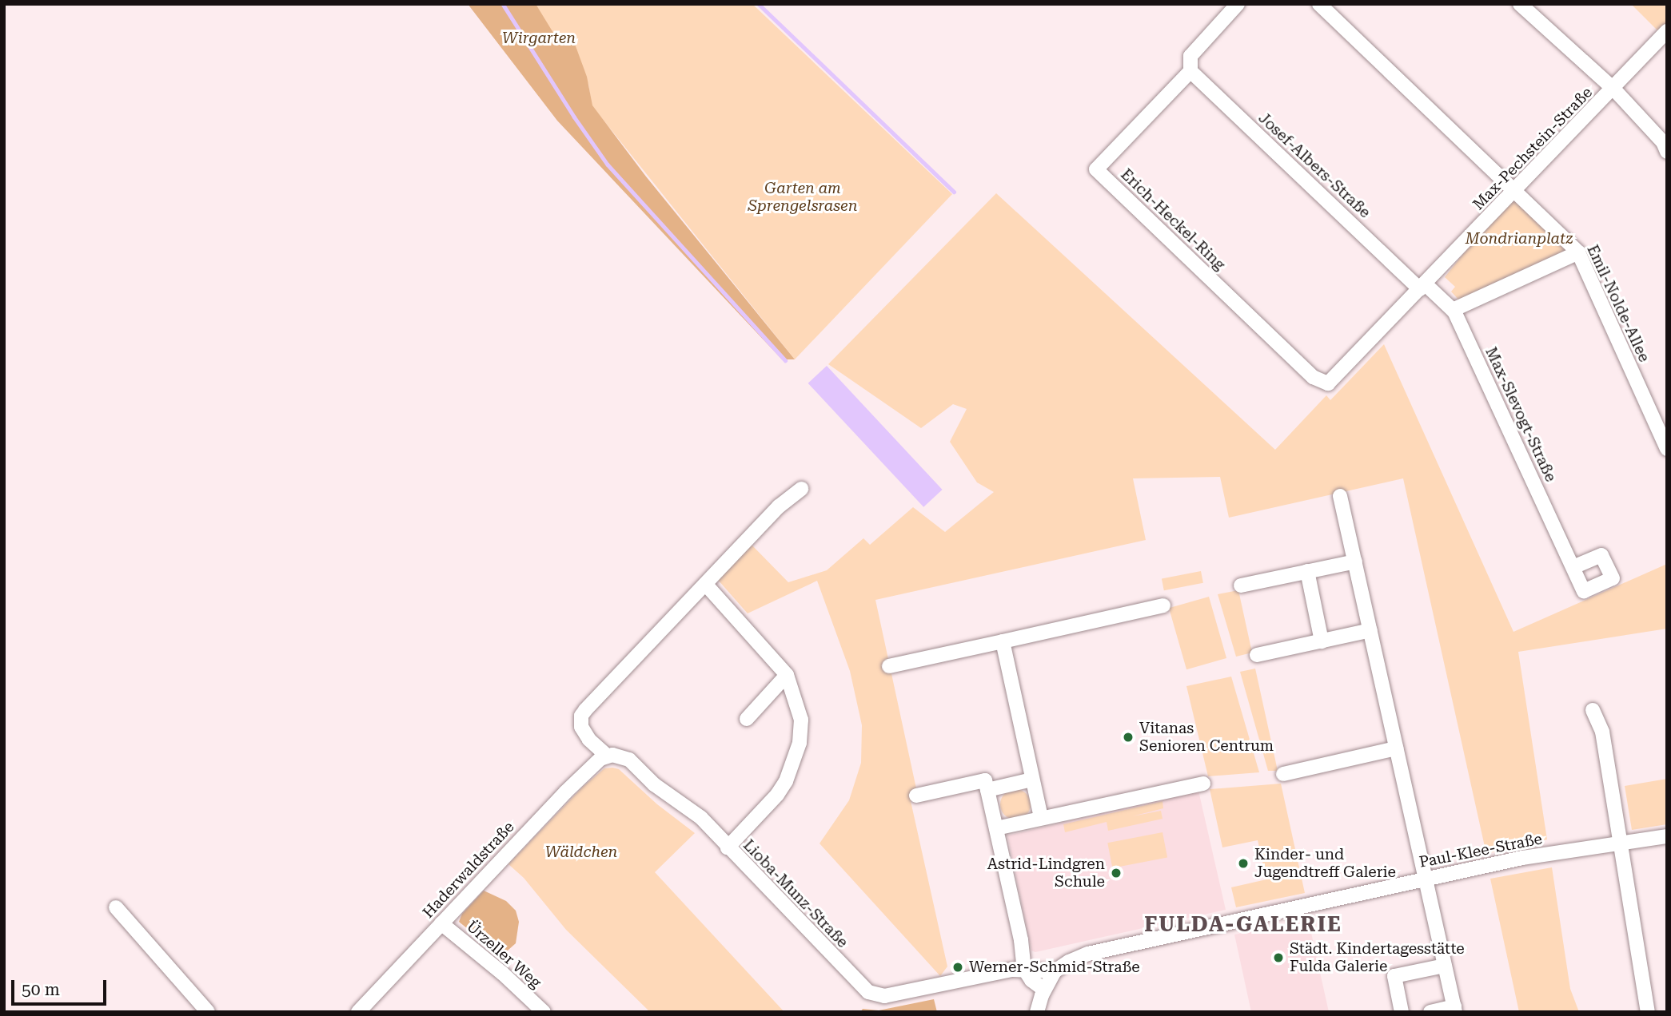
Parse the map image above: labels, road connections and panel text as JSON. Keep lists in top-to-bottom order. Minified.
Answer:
{"streets":{"street":["Max-Pechstein-Straße","Josef-Albers-Straße","Erich-Heckel-Ring","Emil-Nolde-Allee","Max-Slevogt-Straße","Paul-Klee-Straße","Haderwaldstraße","Lioba-Munz-Straße","Ürzeller Weg"]},"crossings":[["Max-Pechstein-Straße","Josef-Albers-Straße"],["Max-Pechstein-Straße","Erich-Heckel-Ring"],["Max-Pechstein-Straße","Emil-Nolde-Allee"],["Max-Pechstein-Straße","Max-Slevogt-Straße"],["Josef-Albers-Straße","Erich-Heckel-Ring"],["Josef-Albers-Straße","Max-Slevogt-Straße"],["Paul-Klee-Straße","Lioba-Munz-Straße"],["Haderwaldstraße","Lioba-Munz-Straße"],["Haderwaldstraße","Ürzeller Weg"]],"districts":["FULDA-GALERIE"],"parks":["Wirgarten","Garten am Sprengelsrasen","Mondrianplatz","Wäldchen"],"places":["Vitanas Senioren Centrum","Kinder- und Jugendtreff Galerie","Astrid-Lindgren Schule","Städt. Kindertagesstätte Fulda Galerie","Werner-Schmid-Straße"],"scale_bar":"50 m"}
